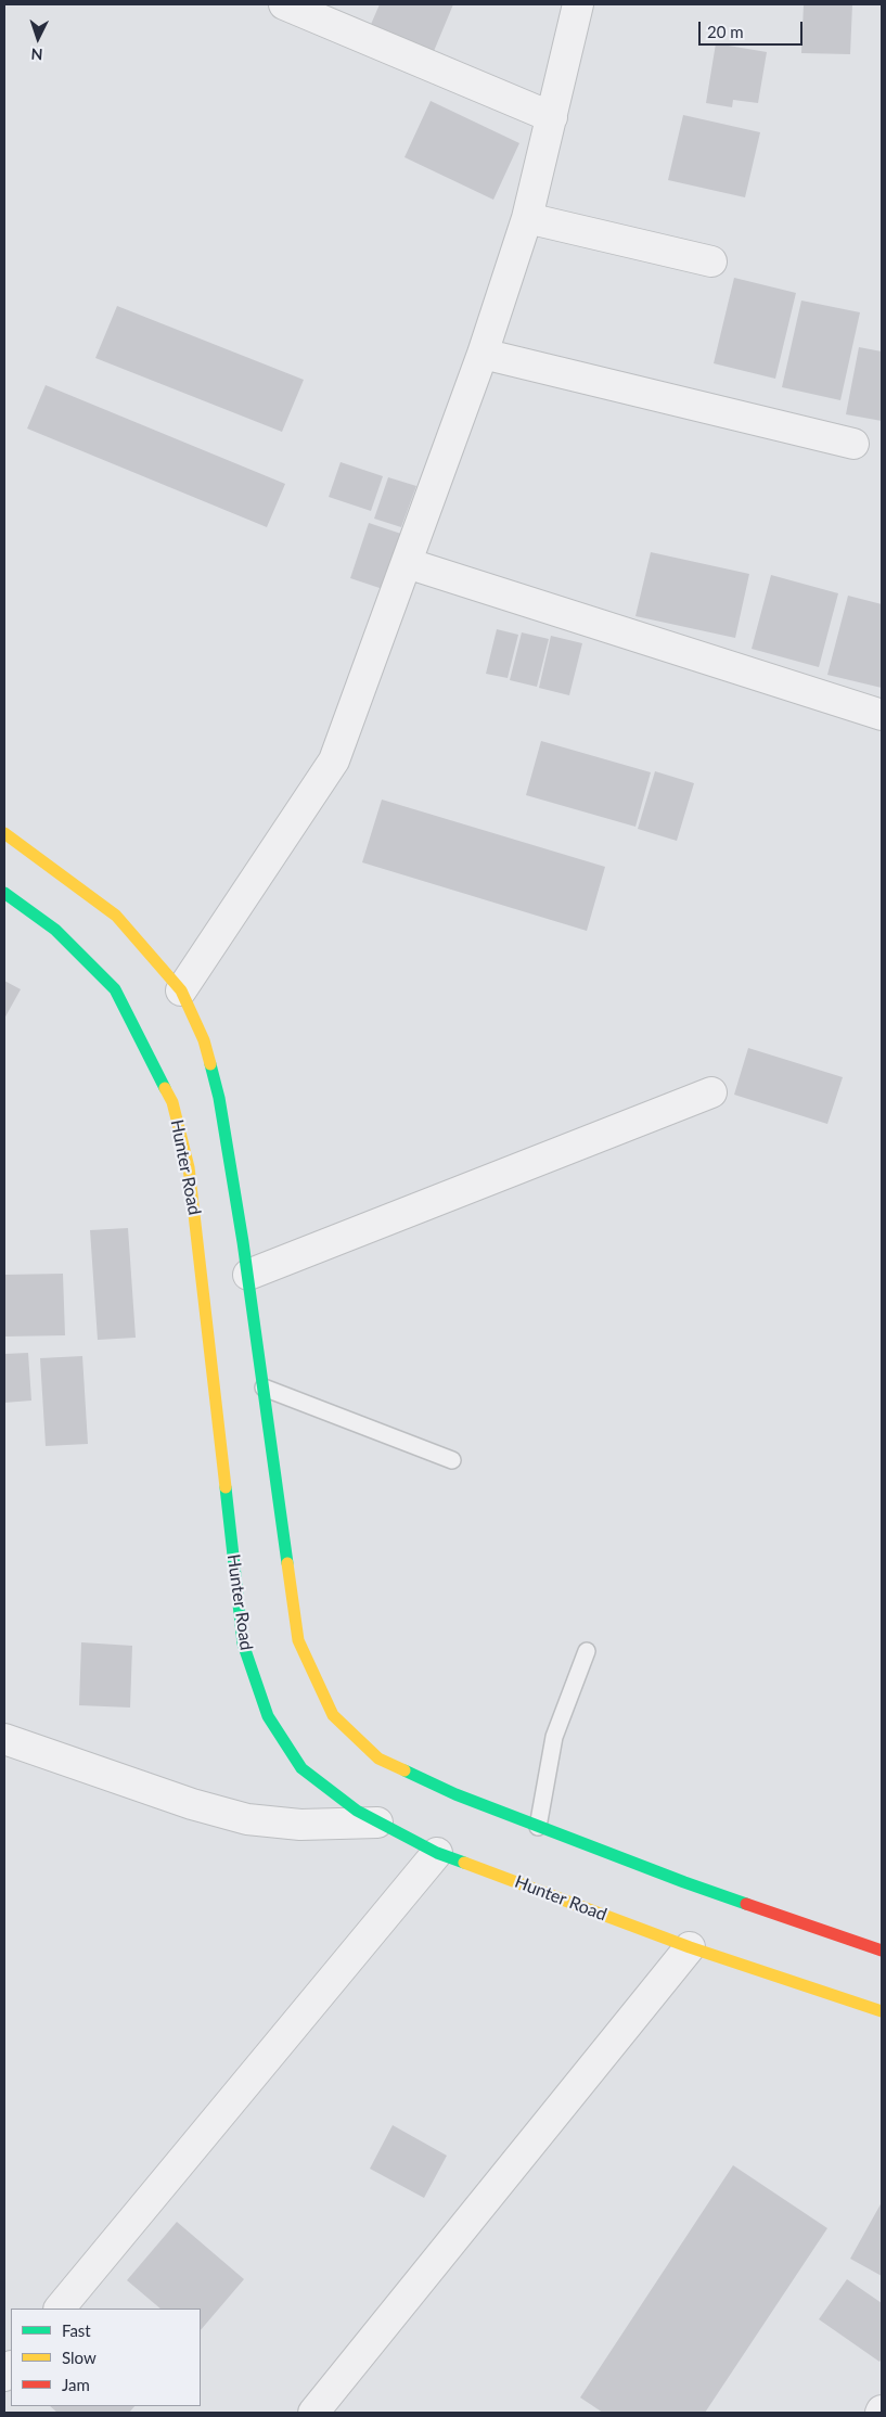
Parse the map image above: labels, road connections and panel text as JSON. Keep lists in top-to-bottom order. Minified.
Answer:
{"streets":{"main road":["Hunter Road"]},"legend":["Fast","Slow","Jam"],"scale_bar":"20 m","north":"bottom"}
